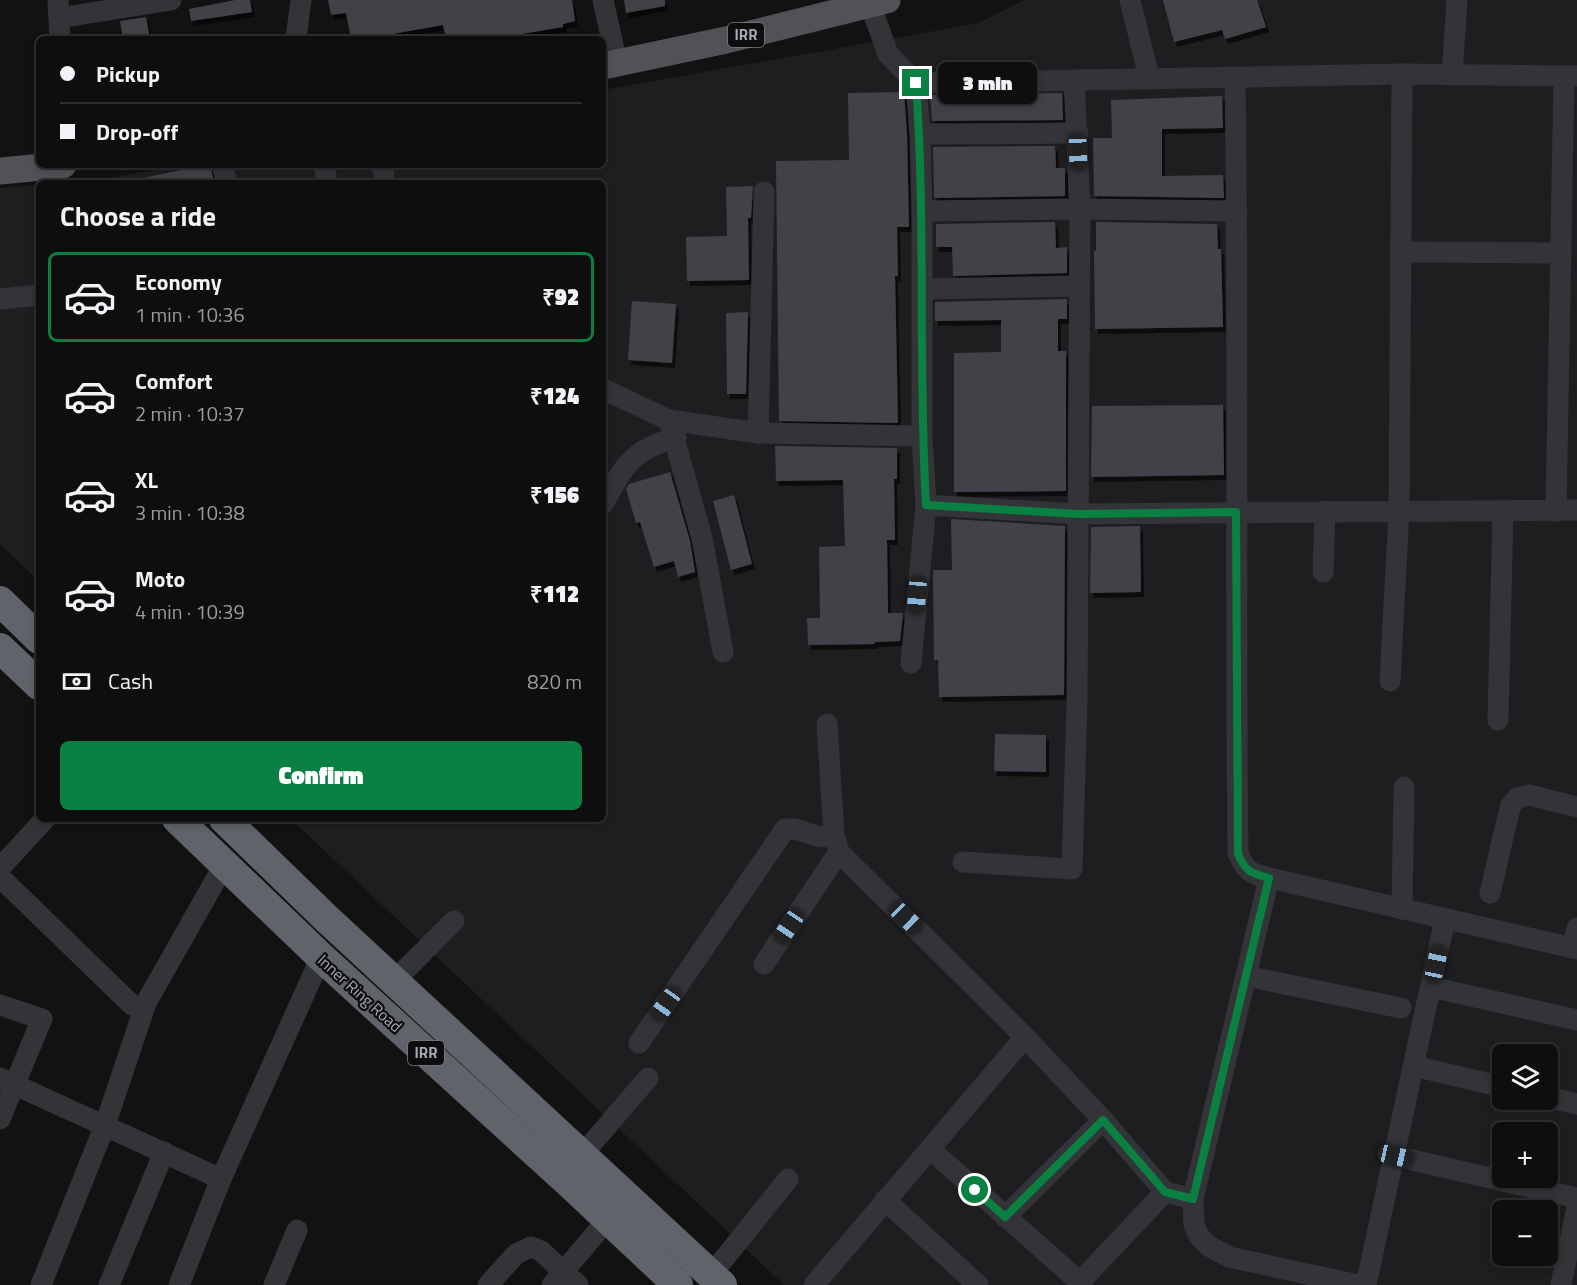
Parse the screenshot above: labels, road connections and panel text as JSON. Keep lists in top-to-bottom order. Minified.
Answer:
{"streets":{"highway":["IRR","Inner Ring Road"]},"page":{"banner":["Pickup","Drop-off"],"bubble":"3 min","heading":"Choose a ride","list":[{"name":"Economy","note":"1 min · 10:36","value":"₹92"},{"name":"Comfort","note":"2 min · 10:37","value":"₹124"},{"name":"XL","note":"3 min · 10:38","value":"₹156"},{"name":"Moto","note":"4 min · 10:39","value":"₹112"}],"pay":["Cash","820 m"],"buttons":"Confirm","map_buttons":["+","−"]}}
